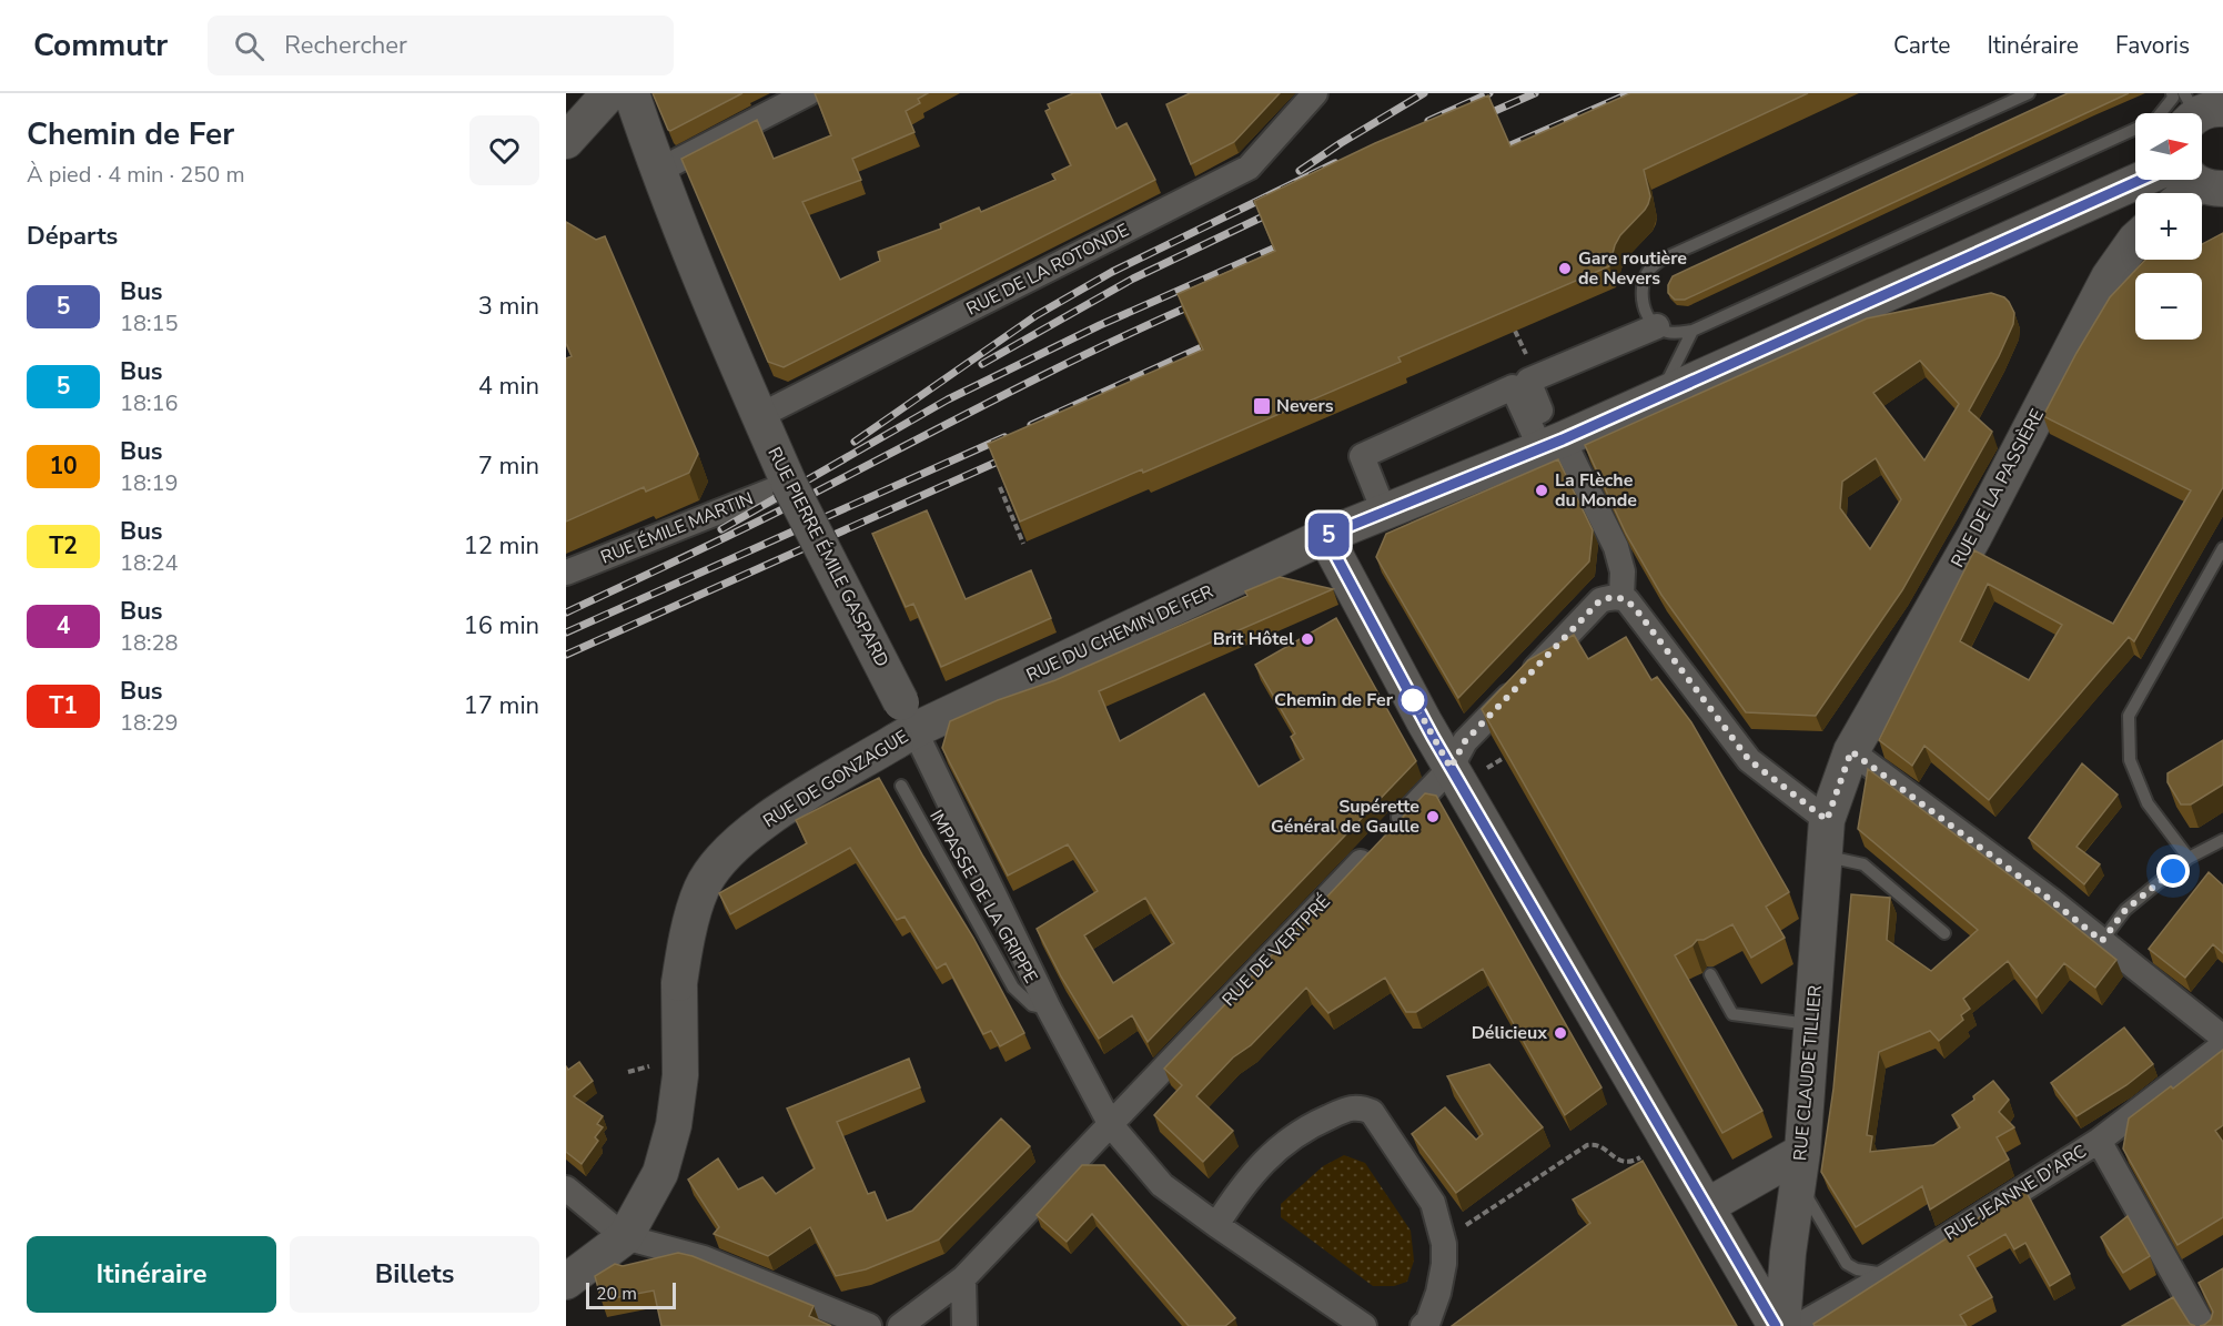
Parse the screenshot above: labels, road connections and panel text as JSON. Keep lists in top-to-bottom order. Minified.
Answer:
{"streets":{"main road":["RUE DE LA PASSIÈRE","RUE PIERRE ÉMILE GASPARD","RUE DU CHEMIN DE FER","RUE DE GONZAGUE","RUE CLAUDE TILLIER"],"street":["RUE DE LA ROTONDE","RUE ÉMILE MARTIN","RUE DE VERTPRÉ","RUE JEANNE D'ARC"],"lane":["IMPASSE DE LA GRIPPE"]},"crossings":[["RUE DE LA ROTONDE","RUE PIERRE ÉMILE GASPARD"],["RUE DE LA PASSIÈRE","RUE CLAUDE TILLIER"],["RUE ÉMILE MARTIN","RUE PIERRE ÉMILE GASPARD"],["RUE PIERRE ÉMILE GASPARD","RUE DU CHEMIN DE FER"],["RUE PIERRE ÉMILE GASPARD","RUE DE GONZAGUE"],["RUE PIERRE ÉMILE GASPARD","IMPASSE DE LA GRIPPE"],["RUE PIERRE ÉMILE GASPARD","RUE DE VERTPRÉ"],["RUE DU CHEMIN DE FER","RUE DE GONZAGUE"]],"places":{"other":["Gare routière de Nevers","La Flèche du Monde","Brit Hôtel","Chemin de Fer","Supérette Général de Gaulle","Délicieux"],"transit":["Nevers"]},"lines":["bus line 5"],"scale_bar":"20 m","north":"right","page":{"header":"Commutr","search":"Rechercher","nav":["Carte","Itinéraire","Favoris"],"heading":[["Chemin de Fer","À pied · 4 min · 250 m"],"Départs"],"on_map":"5","map_buttons":["+","−"],"list":[{"mark":"5","name":"Bus","note":"18:15","value":"3 min"},{"mark":"5","name":"Bus","note":"18:16","value":"4 min"},{"mark":"10","name":"Bus","note":"18:19","value":"7 min"},{"mark":"T2","name":"Bus","note":"18:24","value":"12 min"},{"mark":"4","name":"Bus","note":"18:28","value":"16 min"},{"mark":"T1","name":"Bus","note":"18:29","value":"17 min"}],"buttons":["Itinéraire","Billets"],"scale":"20 m"}}
